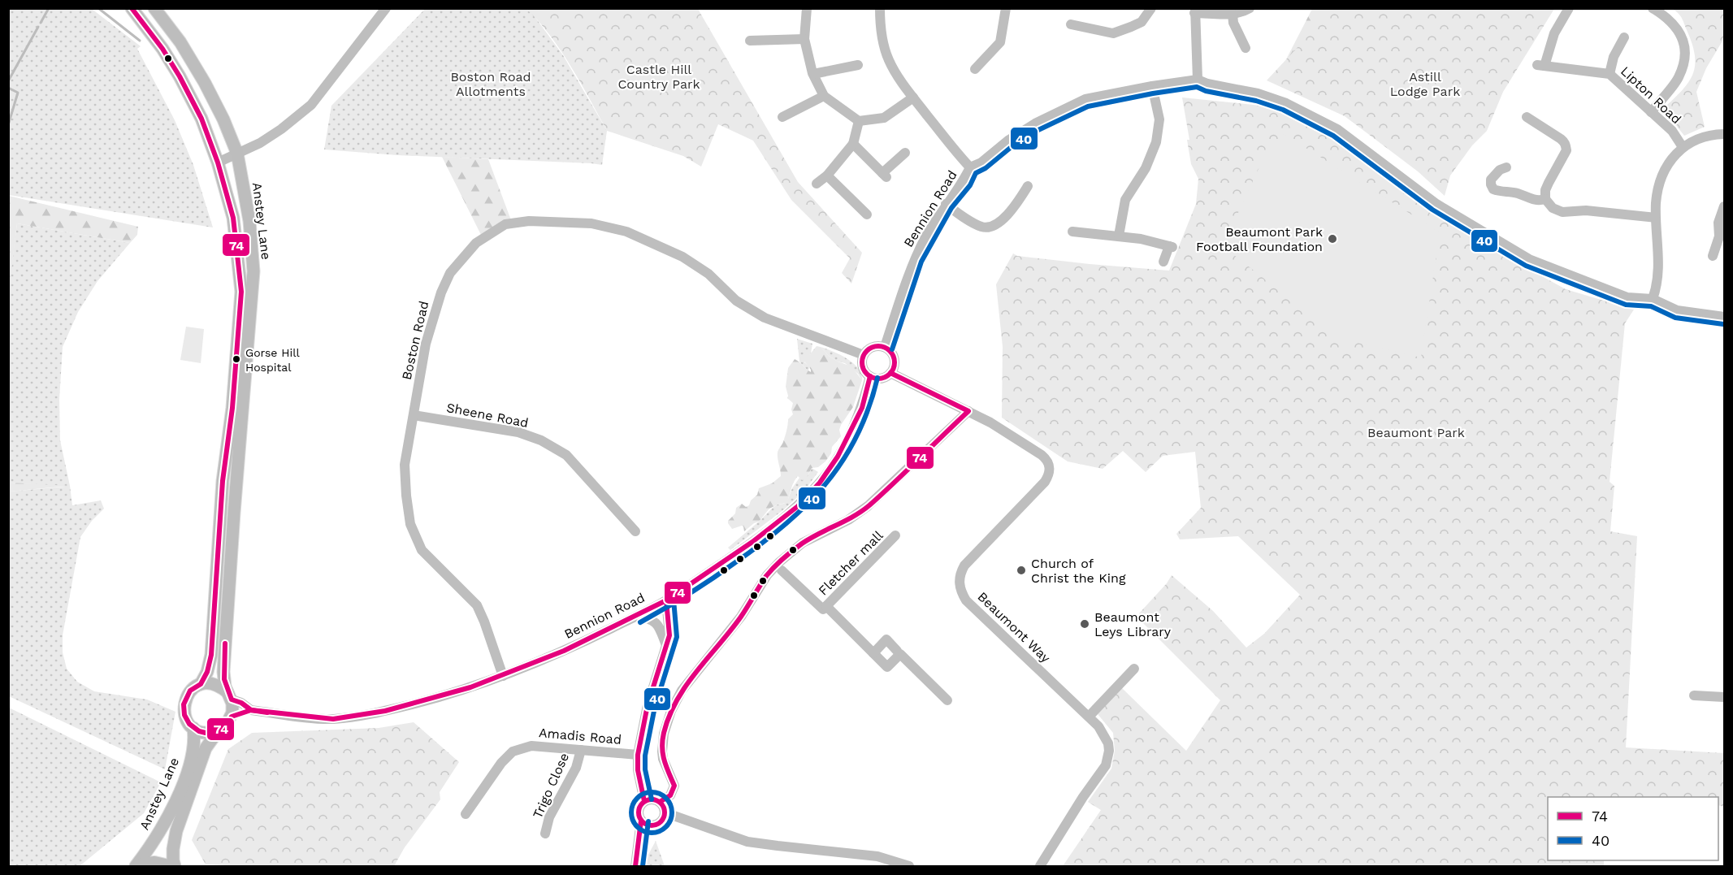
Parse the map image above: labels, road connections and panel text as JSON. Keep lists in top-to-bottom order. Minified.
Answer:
{"streets":{"main road":["Anstey Lane"],"street":["Lipton Road","Bennion Road","Boston Road","Sheene Road","Fletcher mall","Beaumont Way","Amadis Road","Trigo Close"]},"crossings":[["Bennion Road","Anstey Lane"],["Bennion Road","Boston Road"],["Bennion Road","Beaumont Way"],["Boston Road","Sheene Road"],["Boston Road","Beaumont Way"],["Amadis Road","Trigo Close"]],"parks":["Castle Hill Country Park","Boston Road Allotments","Astill Lodge Park","Beaumont Park"],"places":["Beaumont Park Football Foundation","Gorse Hill Hospital","Church of Christ the King","Beaumont Leys Library"],"lines":["transit line 74","transit line 40"],"legend":["74","40"]}
